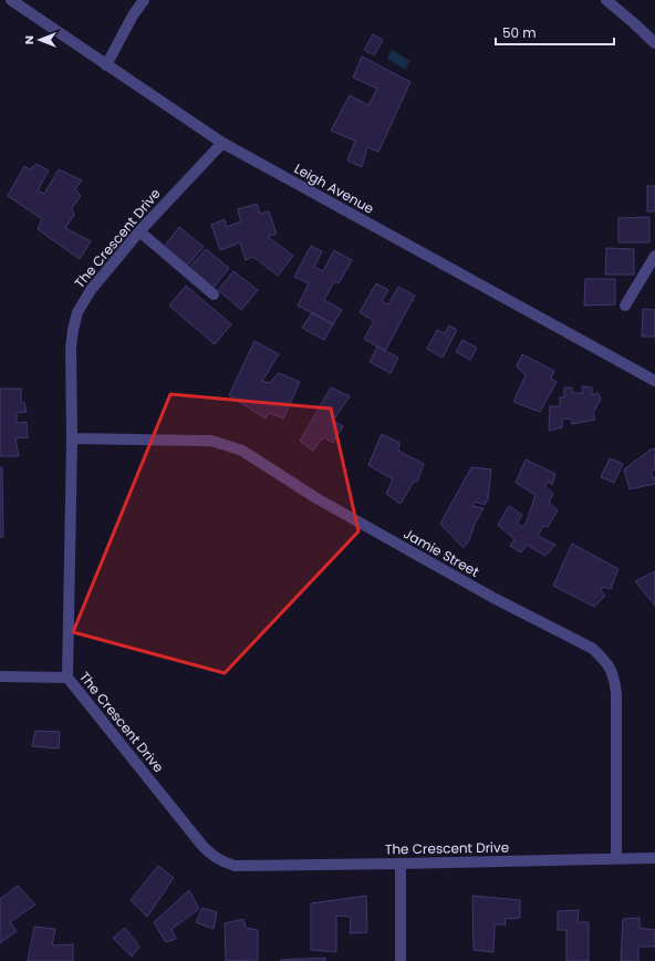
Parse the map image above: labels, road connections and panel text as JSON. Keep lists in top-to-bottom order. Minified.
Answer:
{"streets":{"street":["Leigh Avenue","The Crescent Drive","Jamie Street"]},"crossings":[["Leigh Avenue","The Crescent Drive"],["The Crescent Drive","Jamie Street"]],"scale_bar":"50 m","north":"left"}
